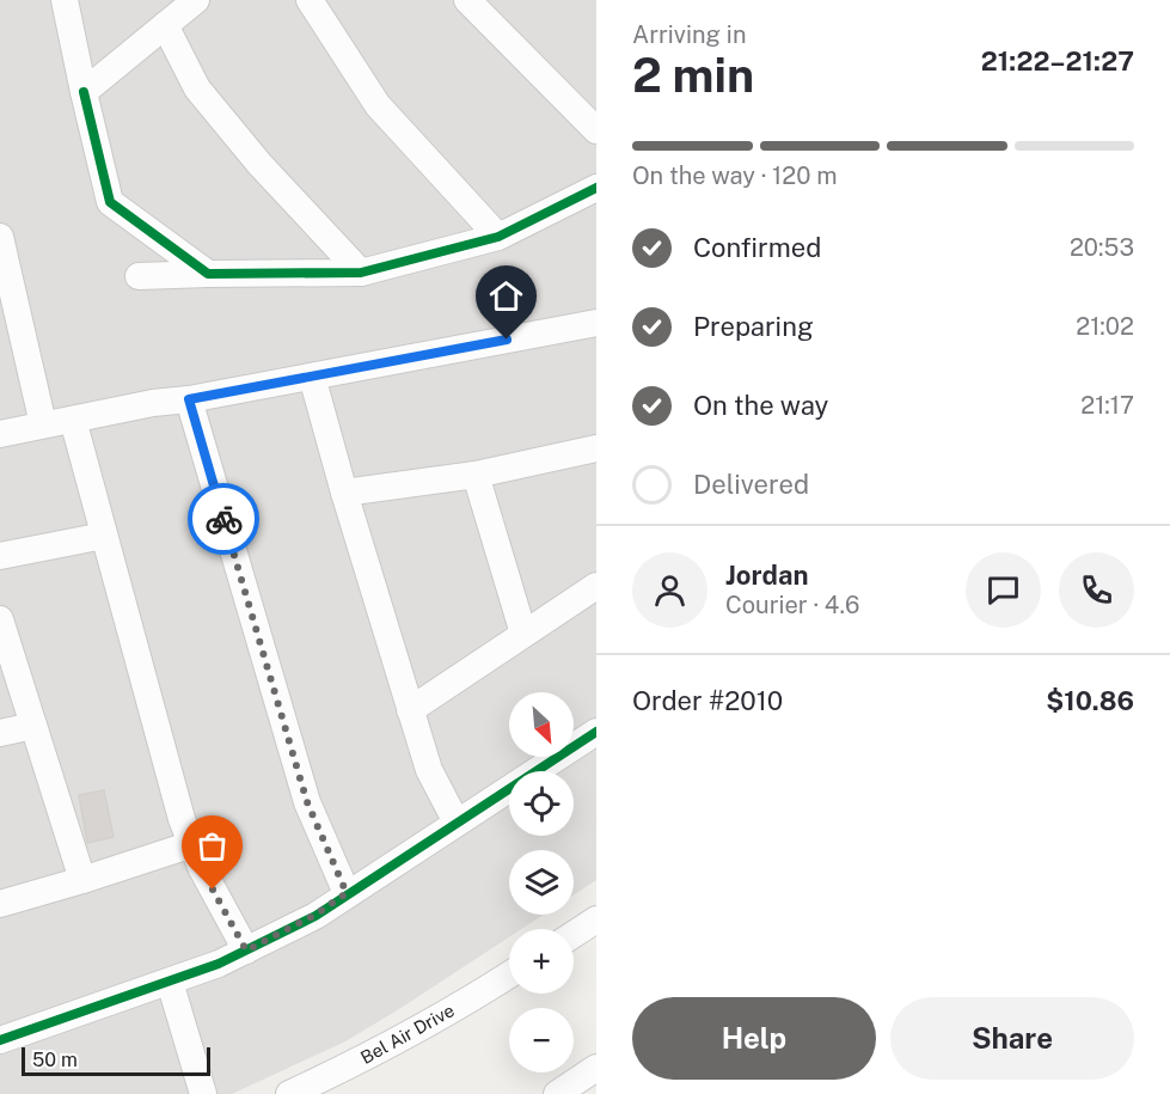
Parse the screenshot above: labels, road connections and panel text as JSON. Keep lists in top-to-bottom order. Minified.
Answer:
{"streets":{"street":["Bel Air Drive"]},"scale_bar":"50 m","north":"bottom right","page":{"heading":["2 min","Arriving in","21:22–21:27"],"panel":["Jordan","Courier · 4.6","Order #2010","$10.86"],"bar":"On the way · 120 m","list":[["Confirmed","20:53"],["Preparing","21:02"],["On the way","21:17"],"Delivered"],"map_buttons":["+","−"],"buttons":["Help","Share"],"scale":"50 m"}}
